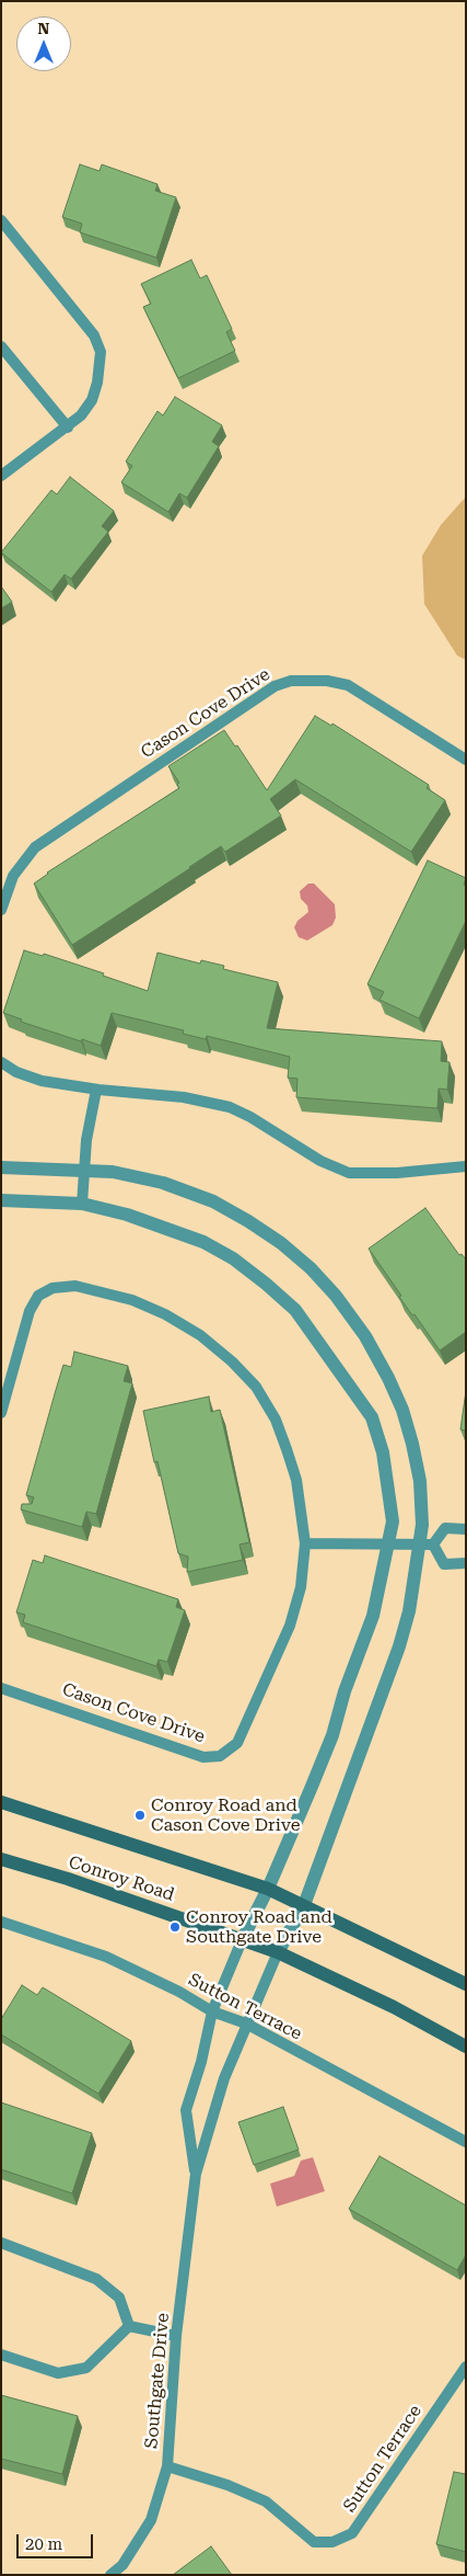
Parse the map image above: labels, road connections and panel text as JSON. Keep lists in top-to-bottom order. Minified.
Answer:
{"streets":{"main road":["Conroy Road"],"lane":["Cason Cove Drive","Sutton Terrace","Southgate Drive"]},"crossings":[["Conroy Road","Southgate Drive"],["Sutton Terrace","Southgate Drive"]],"places":["Conroy Road and Cason Cove Drive","Conroy Road and Southgate Drive"],"scale_bar":"20 m","north":"top"}
